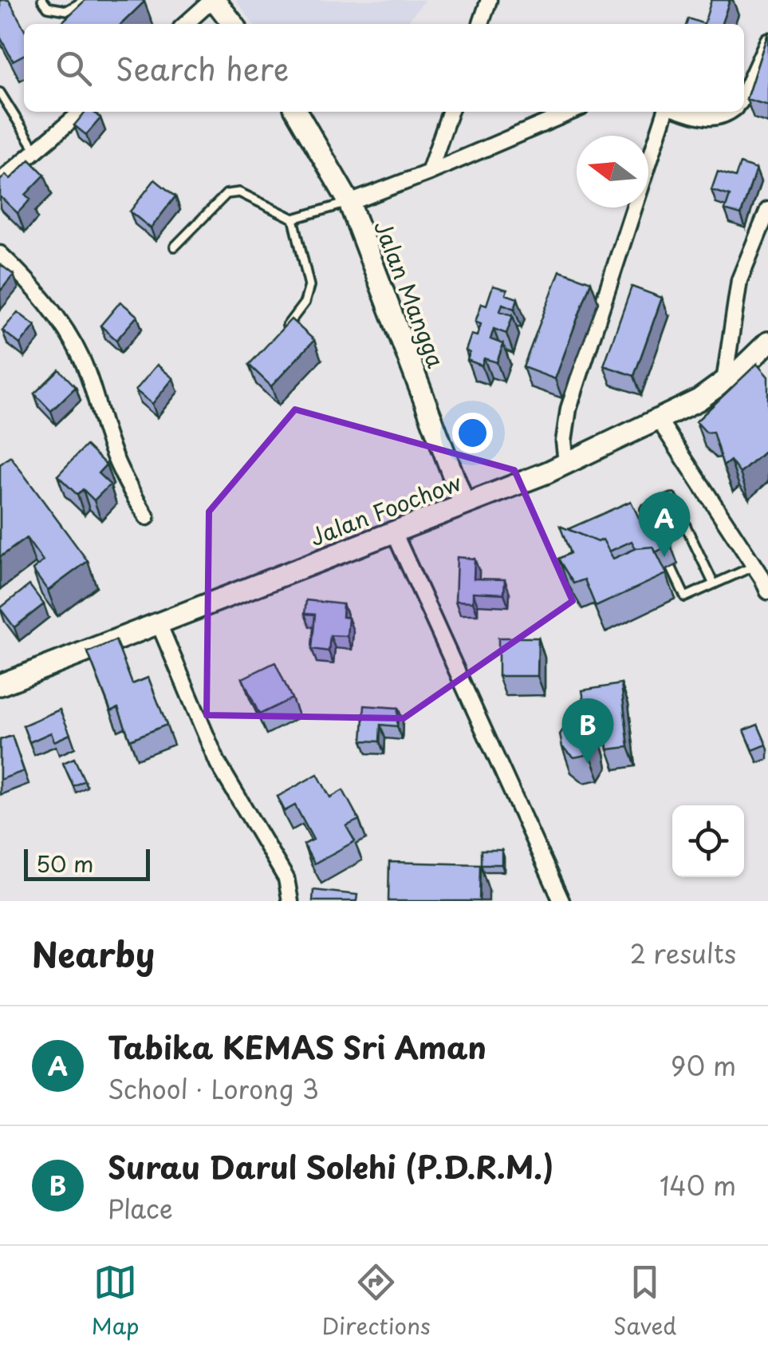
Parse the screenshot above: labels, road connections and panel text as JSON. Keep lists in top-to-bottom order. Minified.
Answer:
{"streets":{"main road":["Jalan Mangga","Jalan Foochow"]},"crossings":[["Jalan Mangga","Jalan Foochow"]],"scale_bar":"50 m","north":"left","page":{"search":"Search here","pins":["A","B"],"scale":"50 m","heading":["Nearby","2 results"],"list":[{"mark":"A","name":"Tabika KEMAS Sri Aman","note":"School · Lorong 3","value":"90 m"},{"mark":"B","name":"Surau Darul Solehi (P.D.R.M.)","note":"Place","value":"140 m"}],"nav":["Map","Directions","Saved"]}}
